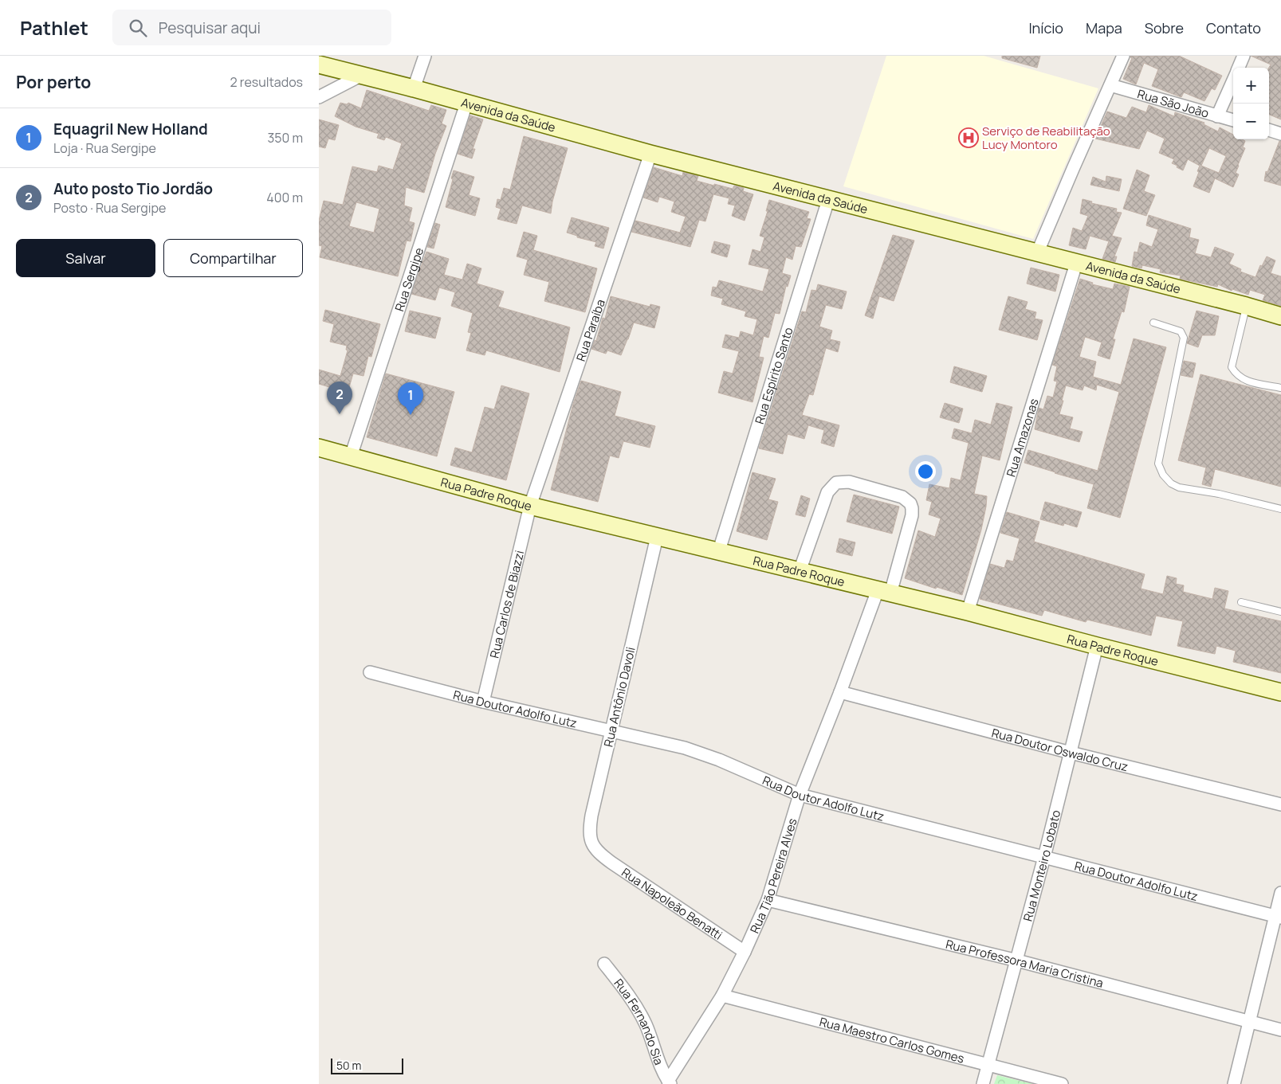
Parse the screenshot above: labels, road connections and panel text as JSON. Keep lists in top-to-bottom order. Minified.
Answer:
{"streets":{"street":["Rua São João","Avenida da Saúde","Rua Sergipe","Rua Paraíba","Rua Espírito Santo","Rua Amazonas","Rua Padre Roque","Rua Carlos de Biazzi","Rua Antônio Davoli","Rua Doutor Adolfo Lutz","Rua Doutor Oswaldo Cruz","Rua Monteiro Lobato","Rua Tião Pereira Alves","Rua Napoleão Benatti","Rua Professora Maria Cristina","Rua Fernando Sia","Rua Maestro Carlos Gomes"]},"crossings":[["Avenida da Saúde","Rua Sergipe"],["Avenida da Saúde","Rua Paraíba"],["Avenida da Saúde","Rua Espírito Santo"],["Avenida da Saúde","Rua Amazonas"],["Rua Sergipe","Rua Padre Roque"],["Rua Paraíba","Rua Padre Roque"],["Rua Paraíba","Rua Carlos de Biazzi"],["Rua Espírito Santo","Rua Padre Roque"],["Rua Amazonas","Rua Padre Roque"],["Rua Padre Roque","Rua Carlos de Biazzi"],["Rua Padre Roque","Rua Antônio Davoli"],["Rua Padre Roque","Rua Monteiro Lobato"],["Rua Padre Roque","Rua Tião Pereira Alves"],["Rua Carlos de Biazzi","Rua Doutor Adolfo Lutz"],["Rua Antônio Davoli","Rua Doutor Adolfo Lutz"],["Rua Antônio Davoli","Rua Napoleão Benatti"],["Rua Doutor Adolfo Lutz","Rua Monteiro Lobato"],["Rua Doutor Adolfo Lutz","Rua Tião Pereira Alves"],["Rua Doutor Oswaldo Cruz","Rua Monteiro Lobato"],["Rua Doutor Oswaldo Cruz","Rua Tião Pereira Alves"],["Rua Monteiro Lobato","Rua Professora Maria Cristina"],["Rua Monteiro Lobato","Rua Maestro Carlos Gomes"],["Rua Tião Pereira Alves","Rua Napoleão Benatti"],["Rua Tião Pereira Alves","Rua Professora Maria Cristina"],["Rua Tião Pereira Alves","Rua Fernando Sia"],["Rua Tião Pereira Alves","Rua Maestro Carlos Gomes"]],"places":{"hospital":["Serviço de Reabilitação Lucy Montoro"]},"scale_bar":"50 m","page":{"header":"Pathlet","search":"Pesquisar aqui","nav":["Início","Mapa","Sobre","Contato"],"heading":["Por perto","2 resultados"],"map_buttons":["+","−"],"list":[{"mark":"1","name":"Equagril New Holland","note":"Loja · Rua Sergipe","value":"350 m"},{"mark":"2","name":"Auto posto Tio Jordão","note":"Posto · Rua Sergipe","value":"400 m"}],"buttons":["Salvar","Compartilhar"],"pins":["2","1"],"scale":"50 m"}}
